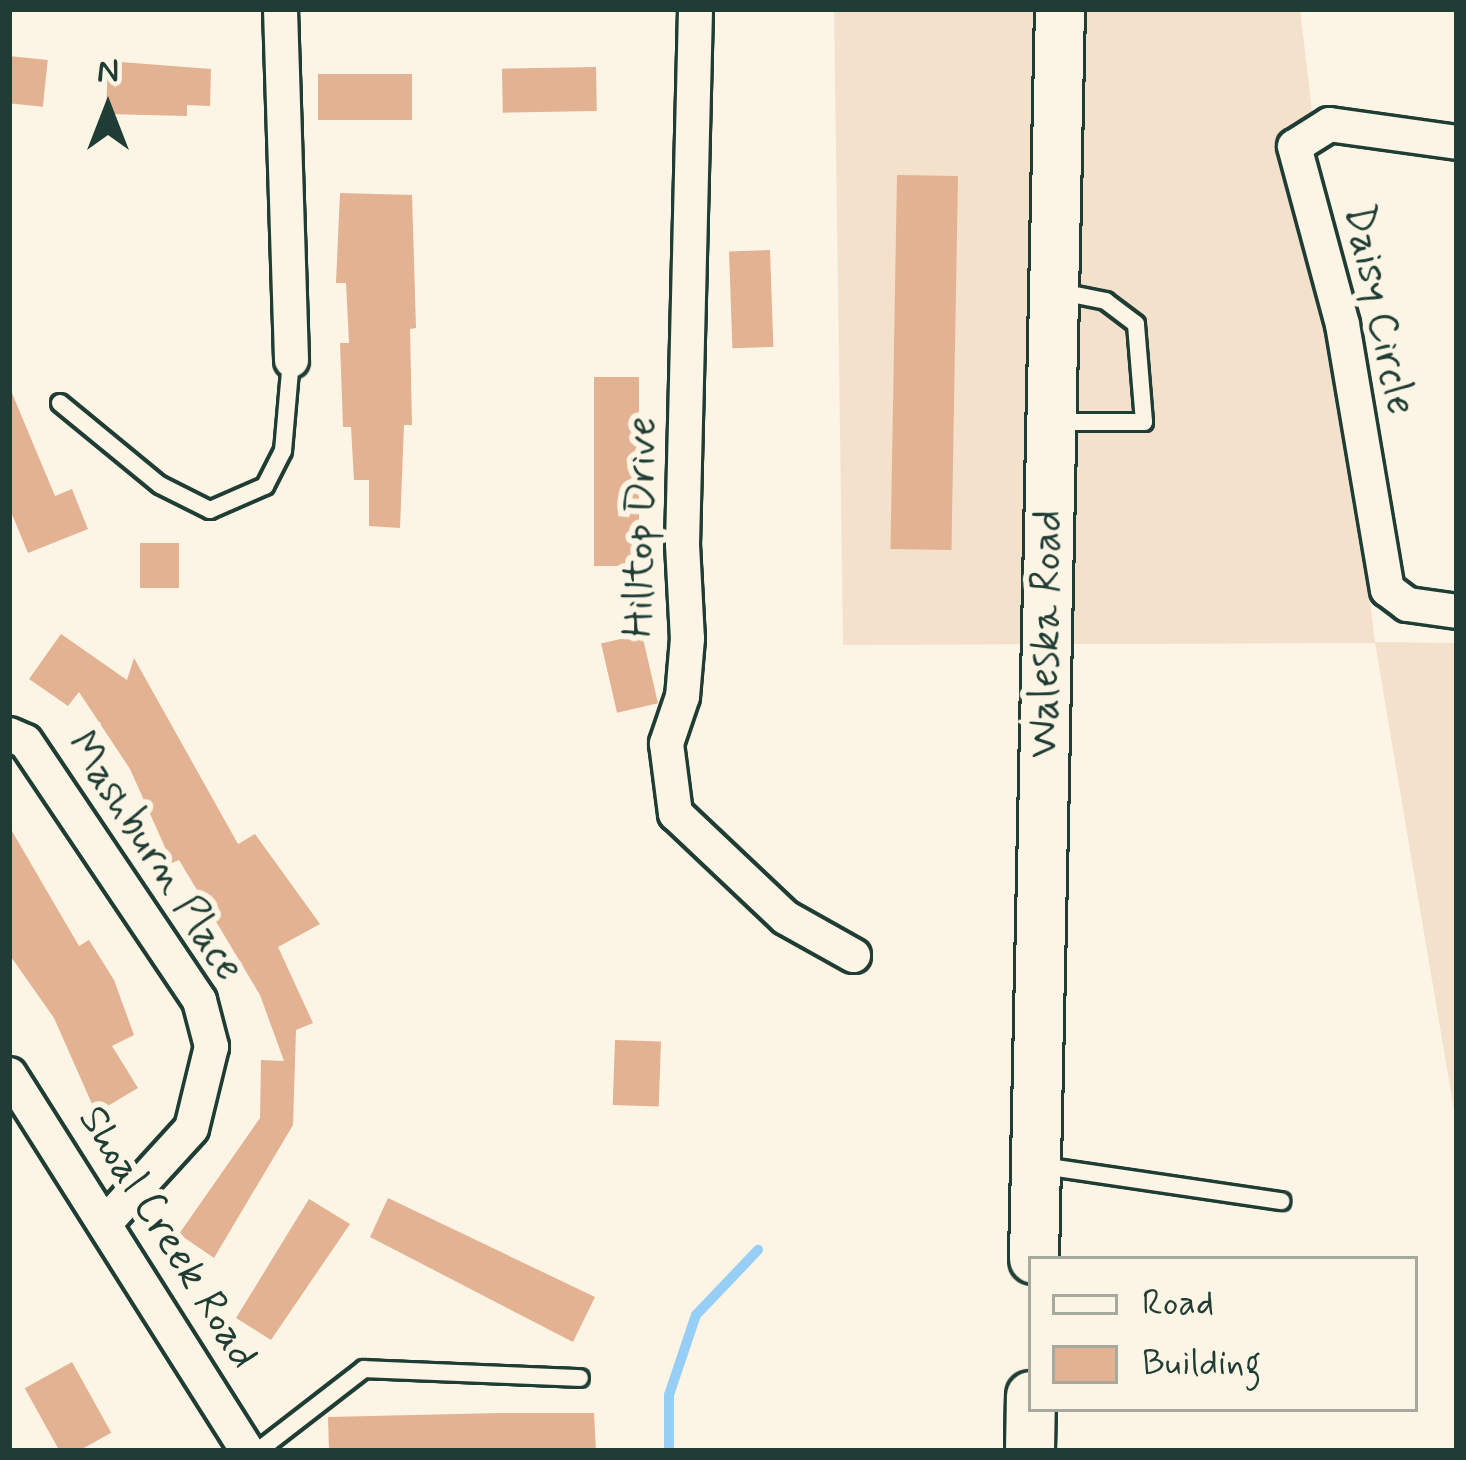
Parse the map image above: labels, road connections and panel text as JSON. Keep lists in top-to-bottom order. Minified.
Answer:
{"streets":{"main road":["Waleska Road"],"street":["Daisy Circle","Hilltop Drive","Mashburn Place","Shoal Creek Road"]},"crossings":[["Mashburn Place","Shoal Creek Road"]],"legend":["Road","Building"],"north":"top"}
